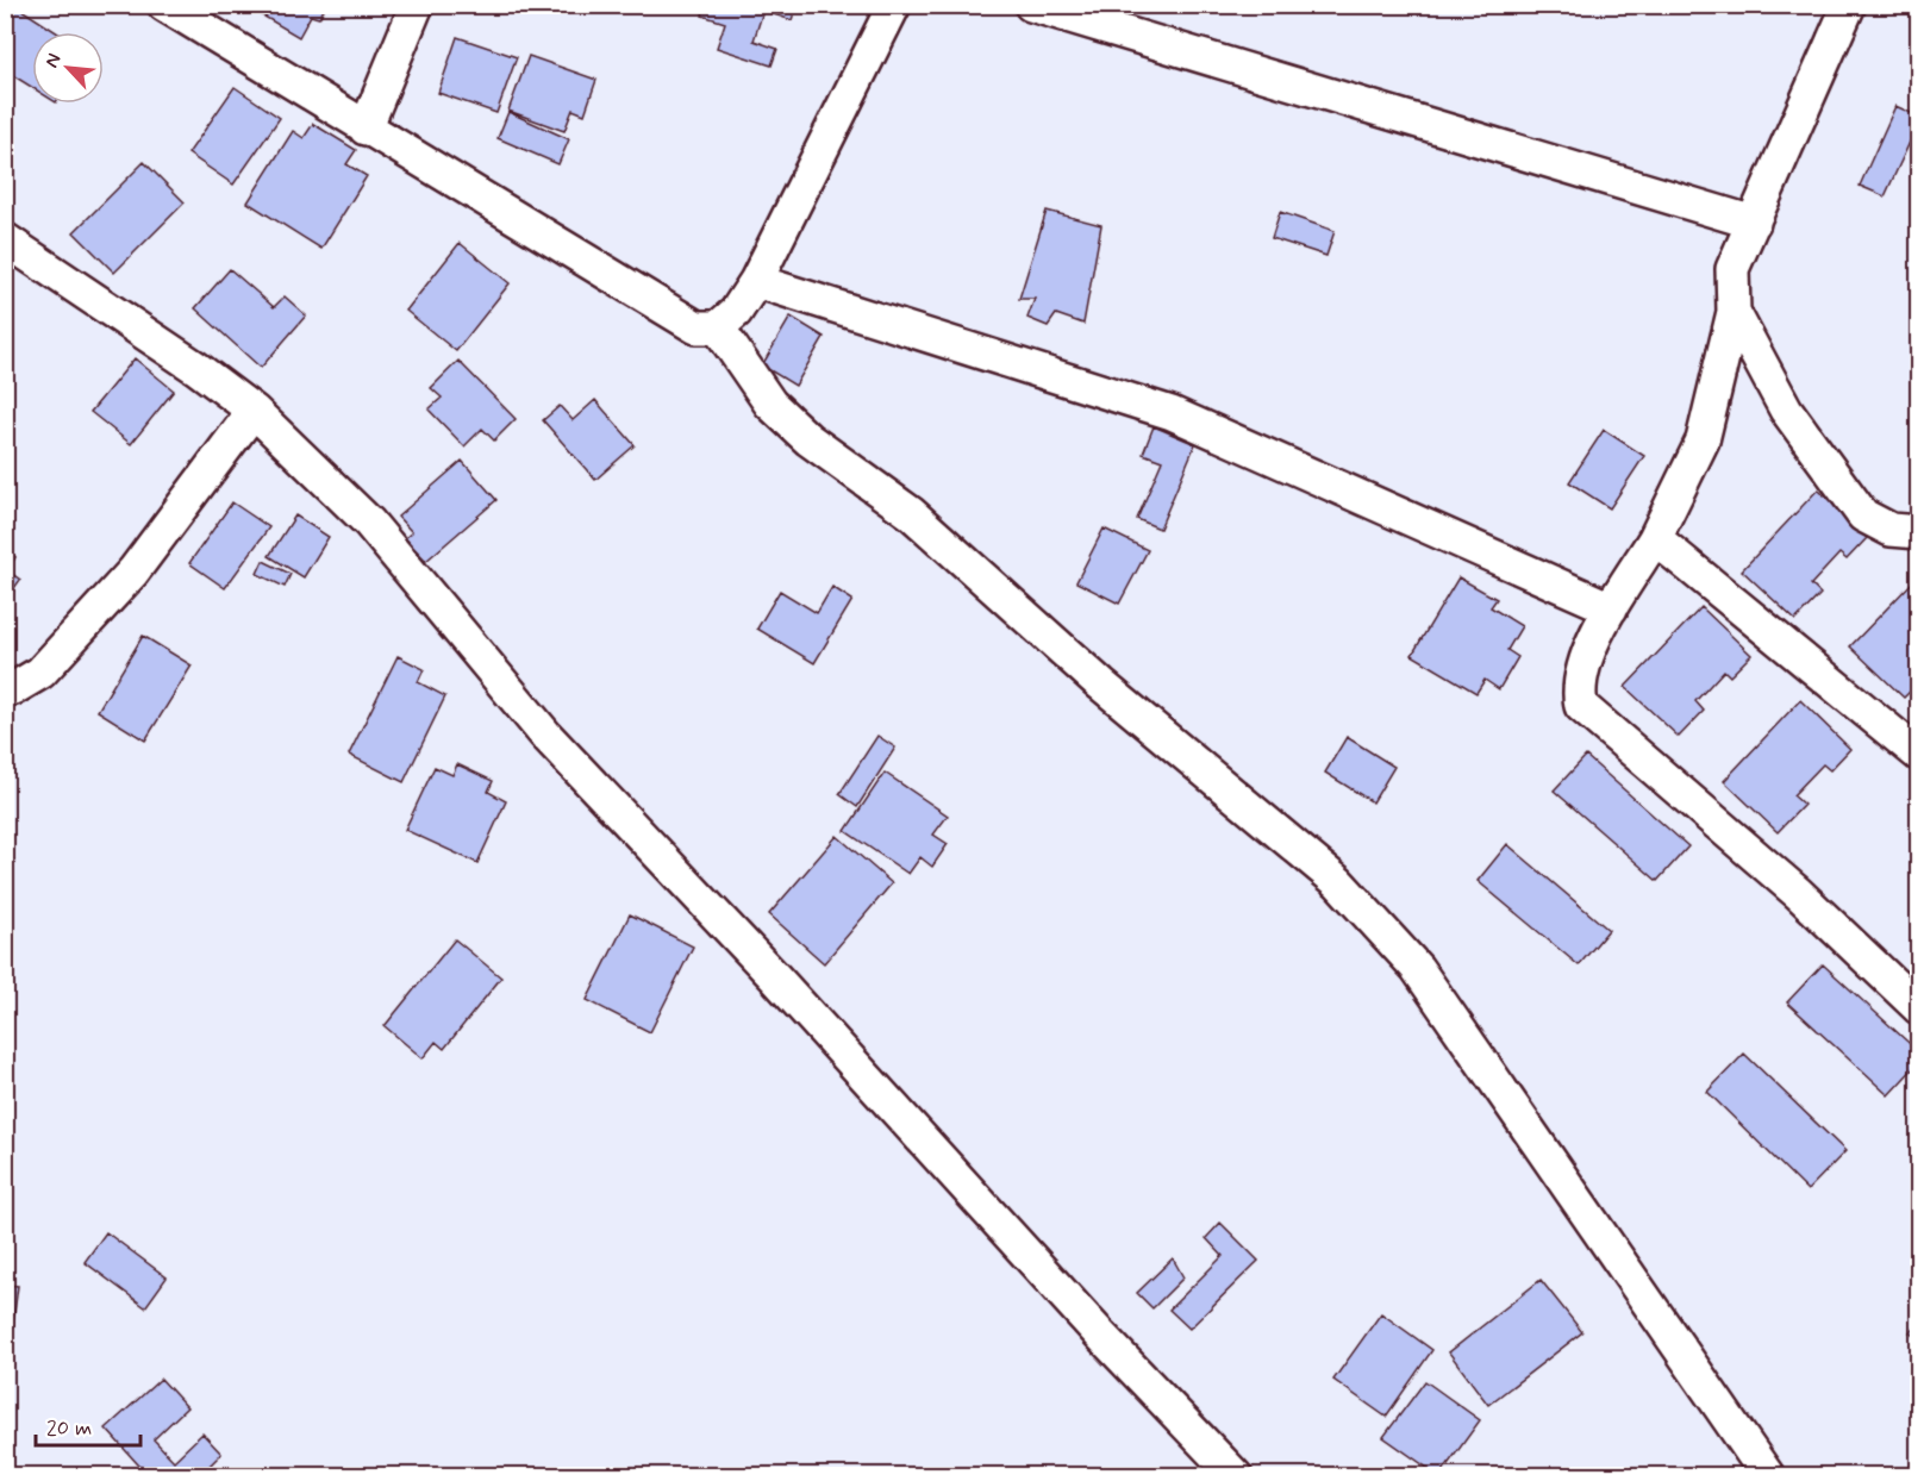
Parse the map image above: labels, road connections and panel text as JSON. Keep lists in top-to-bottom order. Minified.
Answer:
{"scale_bar":"20 m","north":"top left"}
